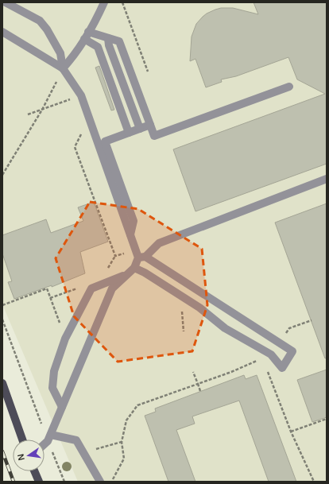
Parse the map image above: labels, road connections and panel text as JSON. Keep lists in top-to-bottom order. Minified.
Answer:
{"north":"left"}
